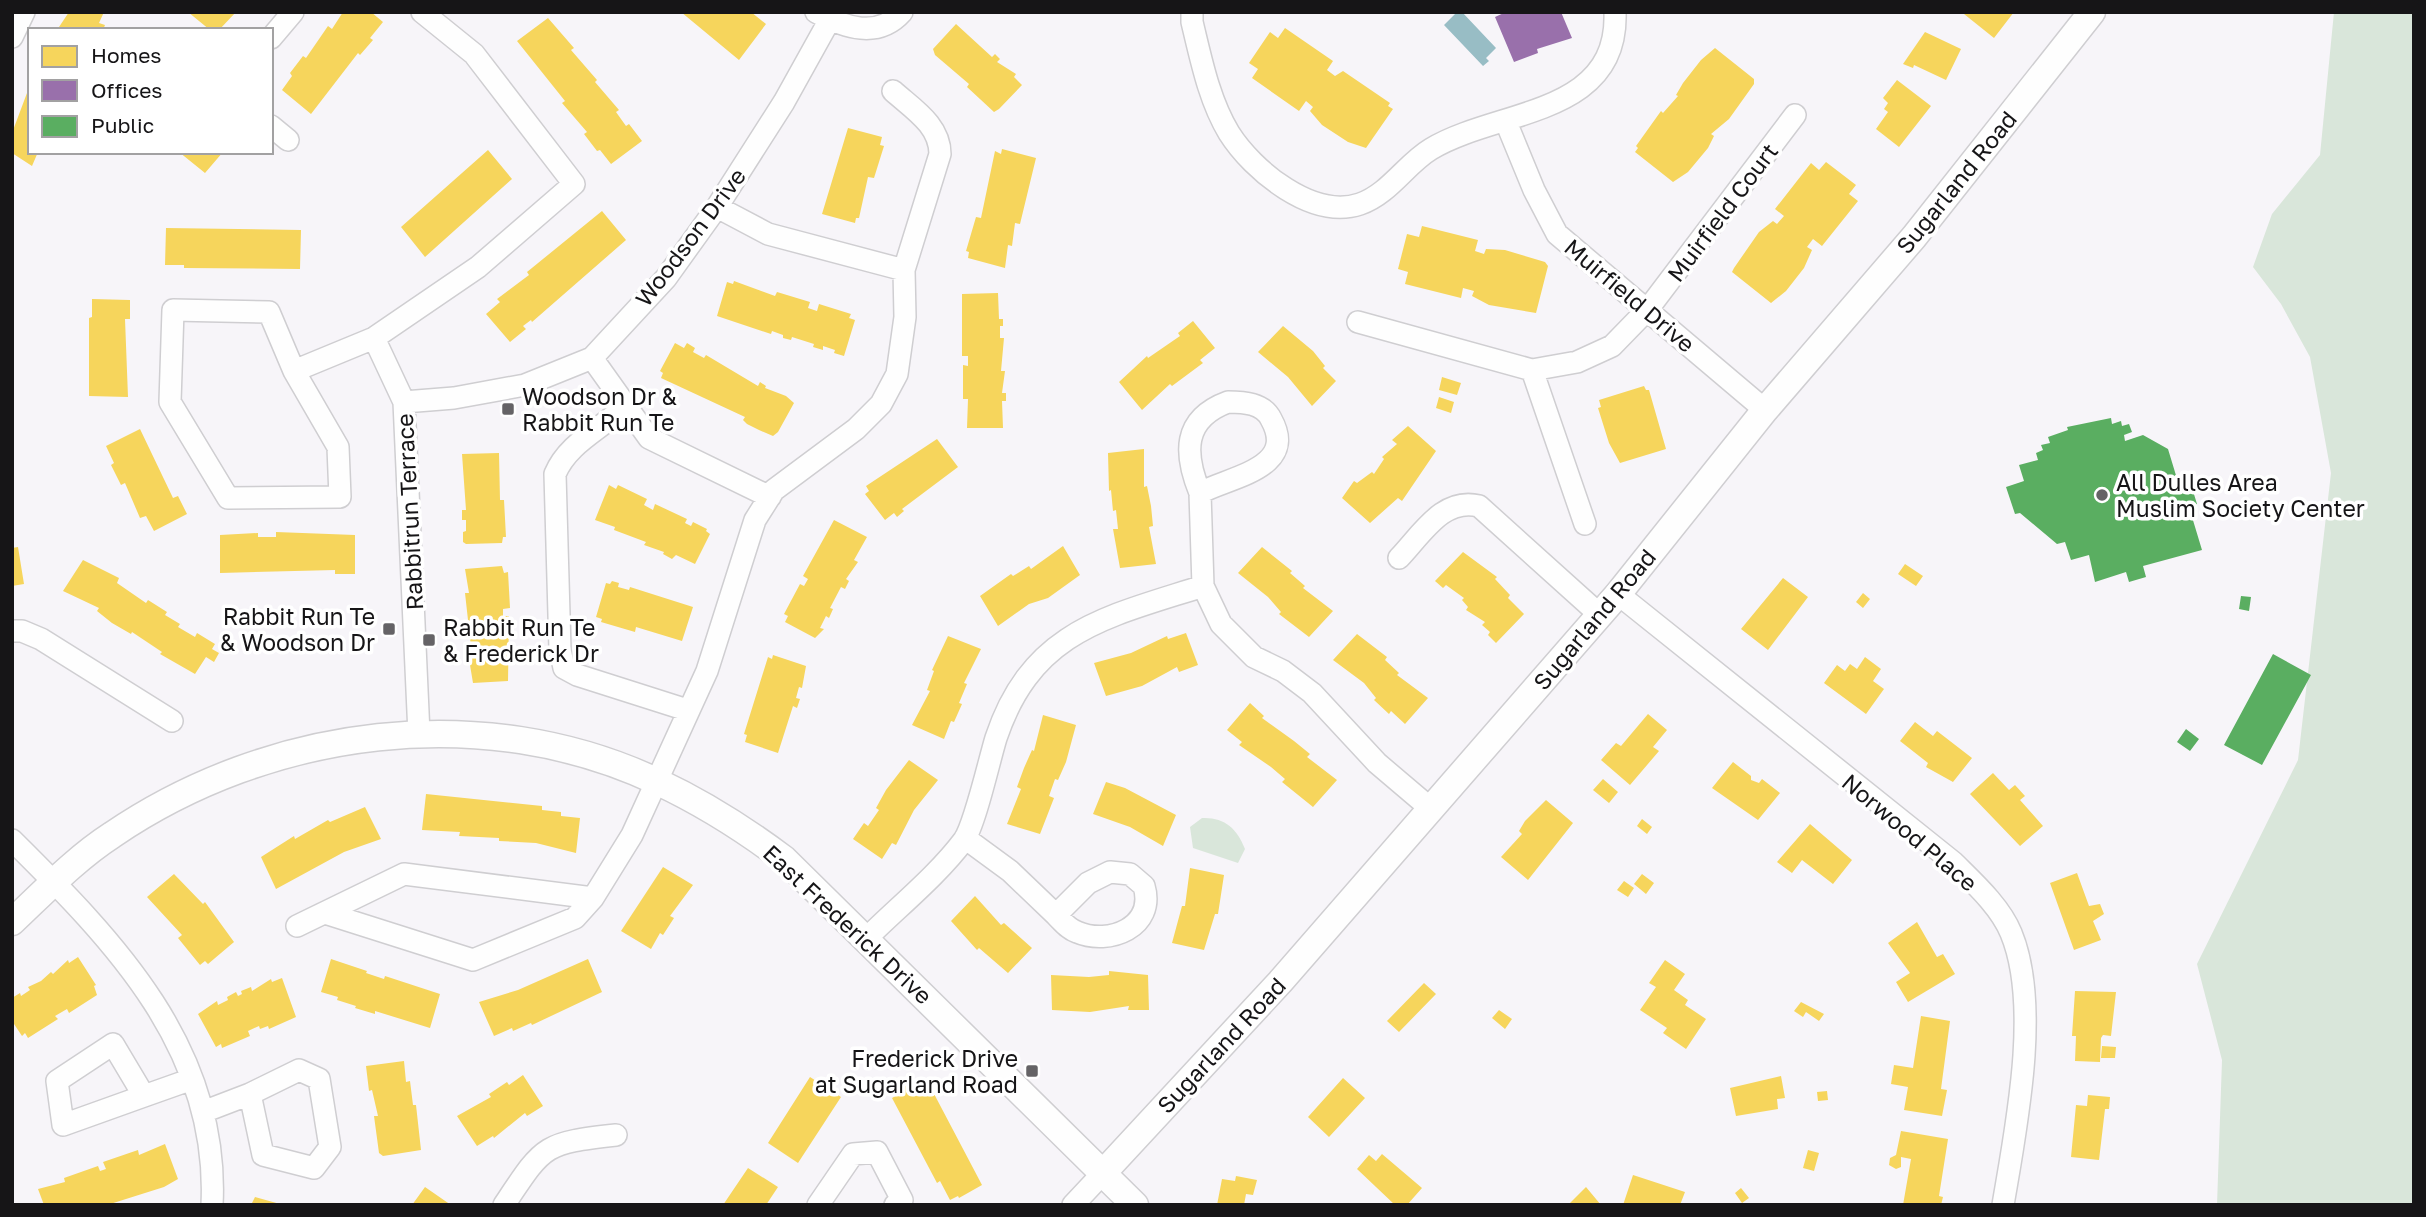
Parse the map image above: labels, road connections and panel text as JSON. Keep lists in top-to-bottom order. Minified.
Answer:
{"streets":{"street":["Sugarland Road","Muirfield Court","Woodson Drive","Muirfield Drive","Rabbitrun Terrace","Norwood Place","East Frederick Drive"]},"crossings":[["Sugarland Road","Muirfield Drive"],["Sugarland Road","Norwood Place"],["Sugarland Road","East Frederick Drive"],["Muirfield Court","Muirfield Drive"],["Woodson Drive","Rabbitrun Terrace"],["Rabbitrun Terrace","East Frederick Drive"]],"places":{"transit":["Woodson Dr & Rabbit Run Te","Rabbit Run Te & Woodson Dr","Rabbit Run Te & Frederick Dr","Frederick Drive at Sugarland Road"],"other":["All Dulles Area Muslim Society Center"]},"legend":["Homes","Offices","Public"]}
